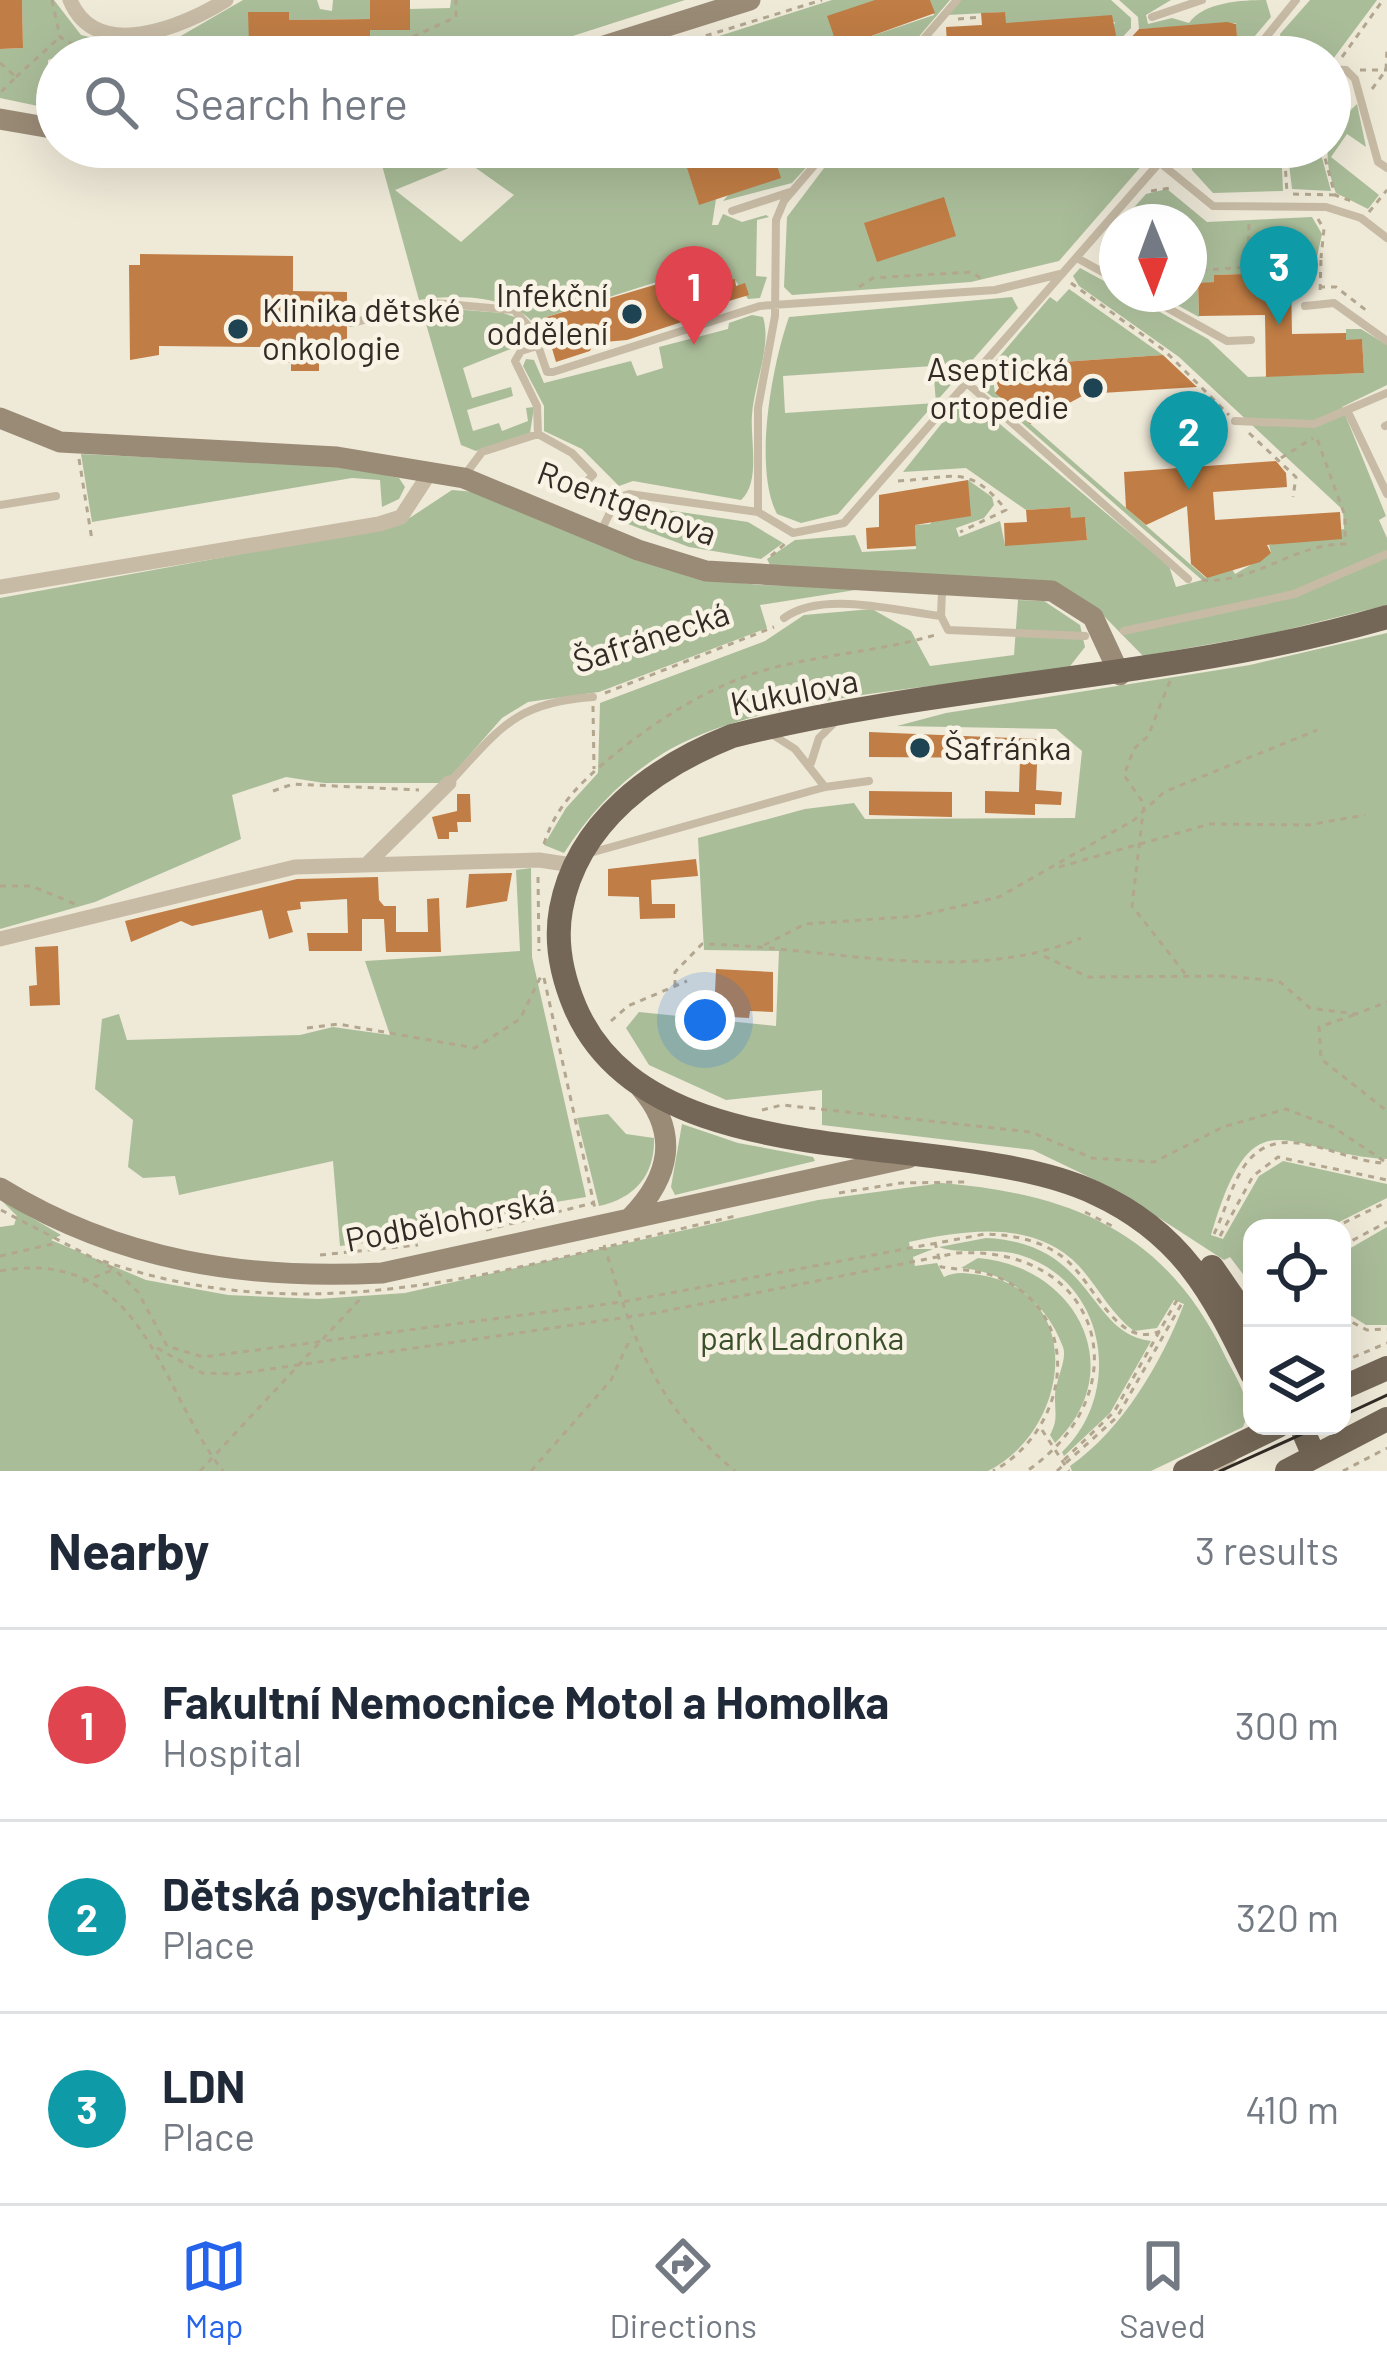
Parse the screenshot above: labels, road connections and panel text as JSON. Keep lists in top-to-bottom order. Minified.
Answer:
{"streets":{"main road":["Kukulova"],"street":["Roentgenova","Šafránecká","Podbělohorská"]},"parks":["park Ladronka"],"places":["Infekční oddělení","Klinika dětské onkologie","Aseptická ortopedie","Šafránka"],"north":"bottom","page":{"search":"Search here","pins":["3","1","2"],"heading":["Nearby","3 results"],"list":[{"mark":"1","name":"Fakultní Nemocnice Motol a Homolka","note":"Hospital","value":"300 m"},{"mark":"2","name":"Dětská psychiatrie","note":"Place","value":"320 m"},{"mark":"3","name":"LDN","note":"Place","value":"410 m"}],"nav":["Map","Directions","Saved"]}}
